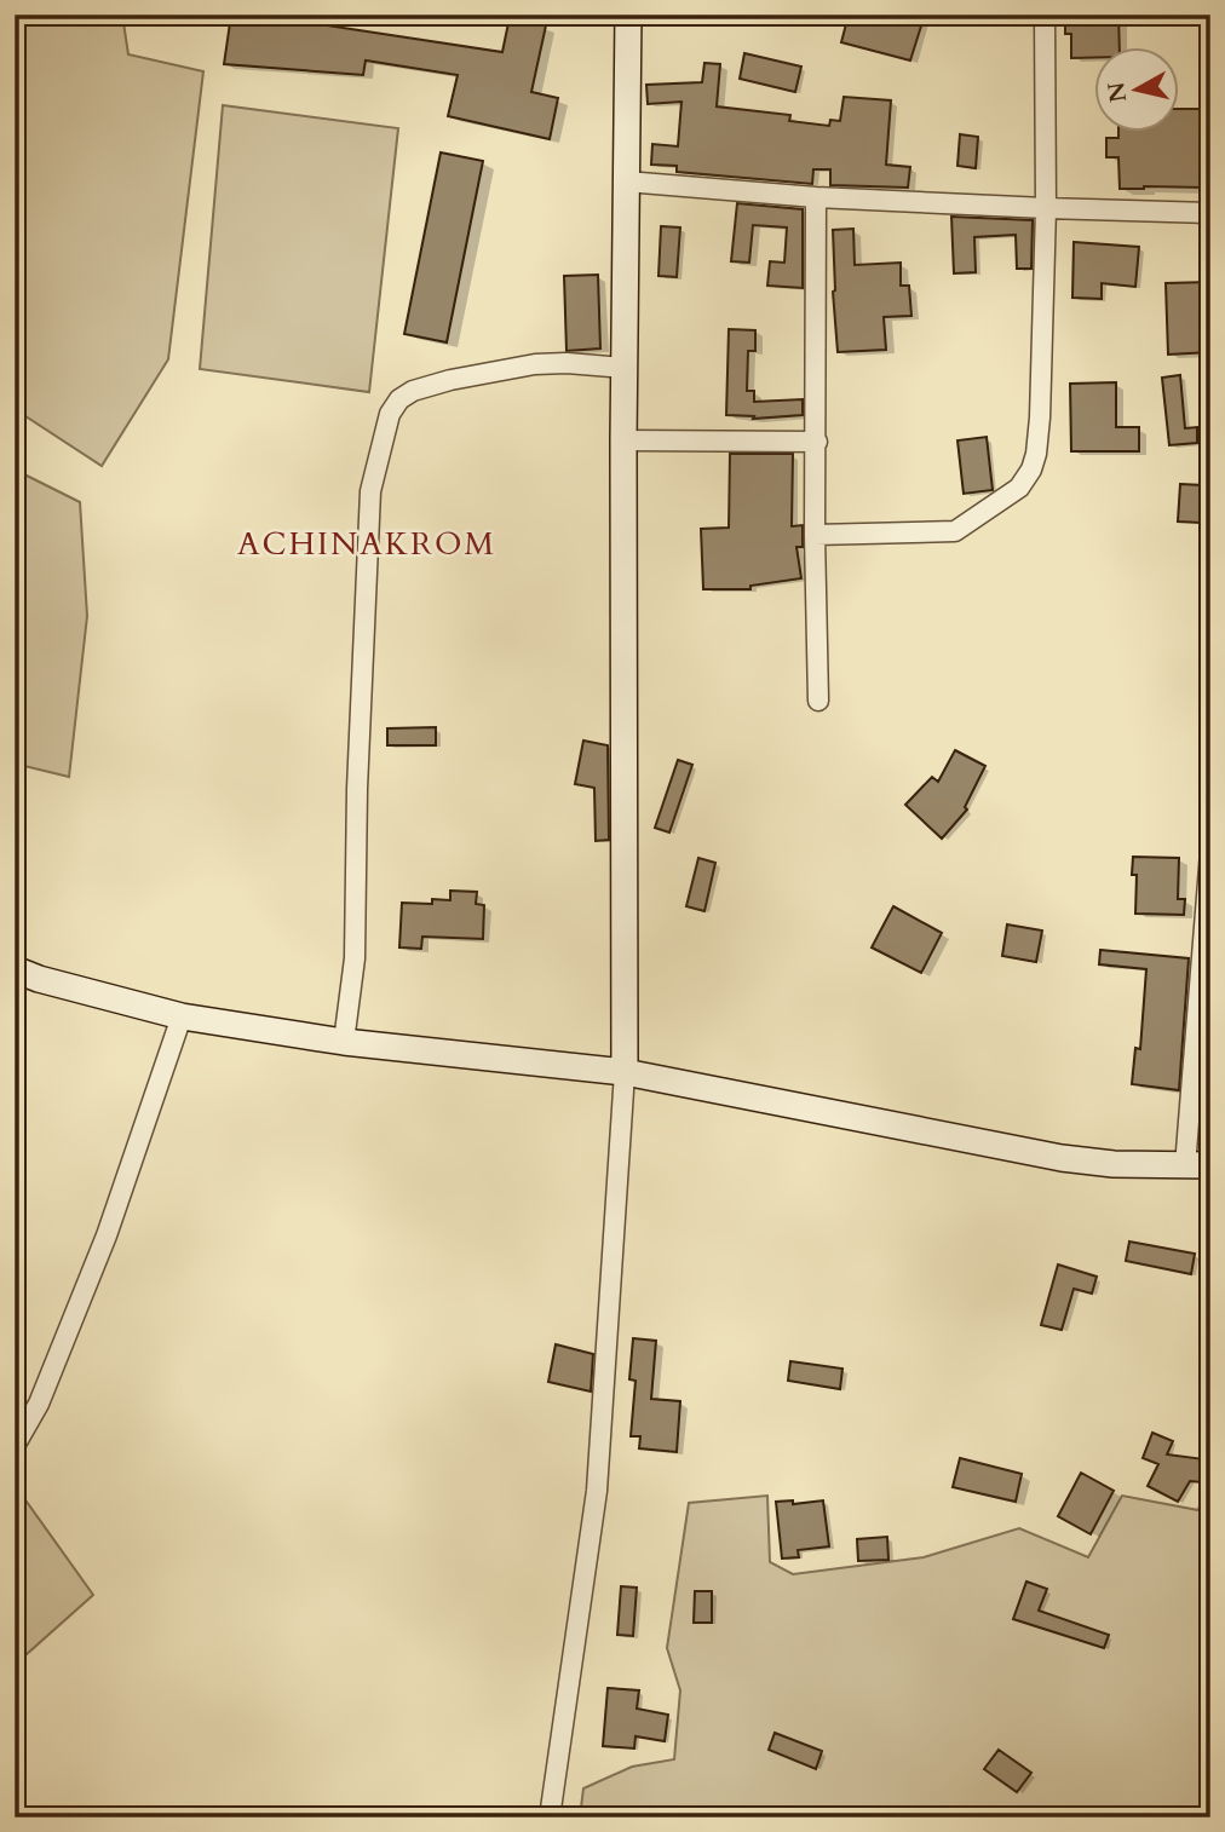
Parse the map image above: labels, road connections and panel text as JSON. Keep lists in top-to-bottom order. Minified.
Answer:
{"districts":["ACHINAKROM"],"north":"left"}
